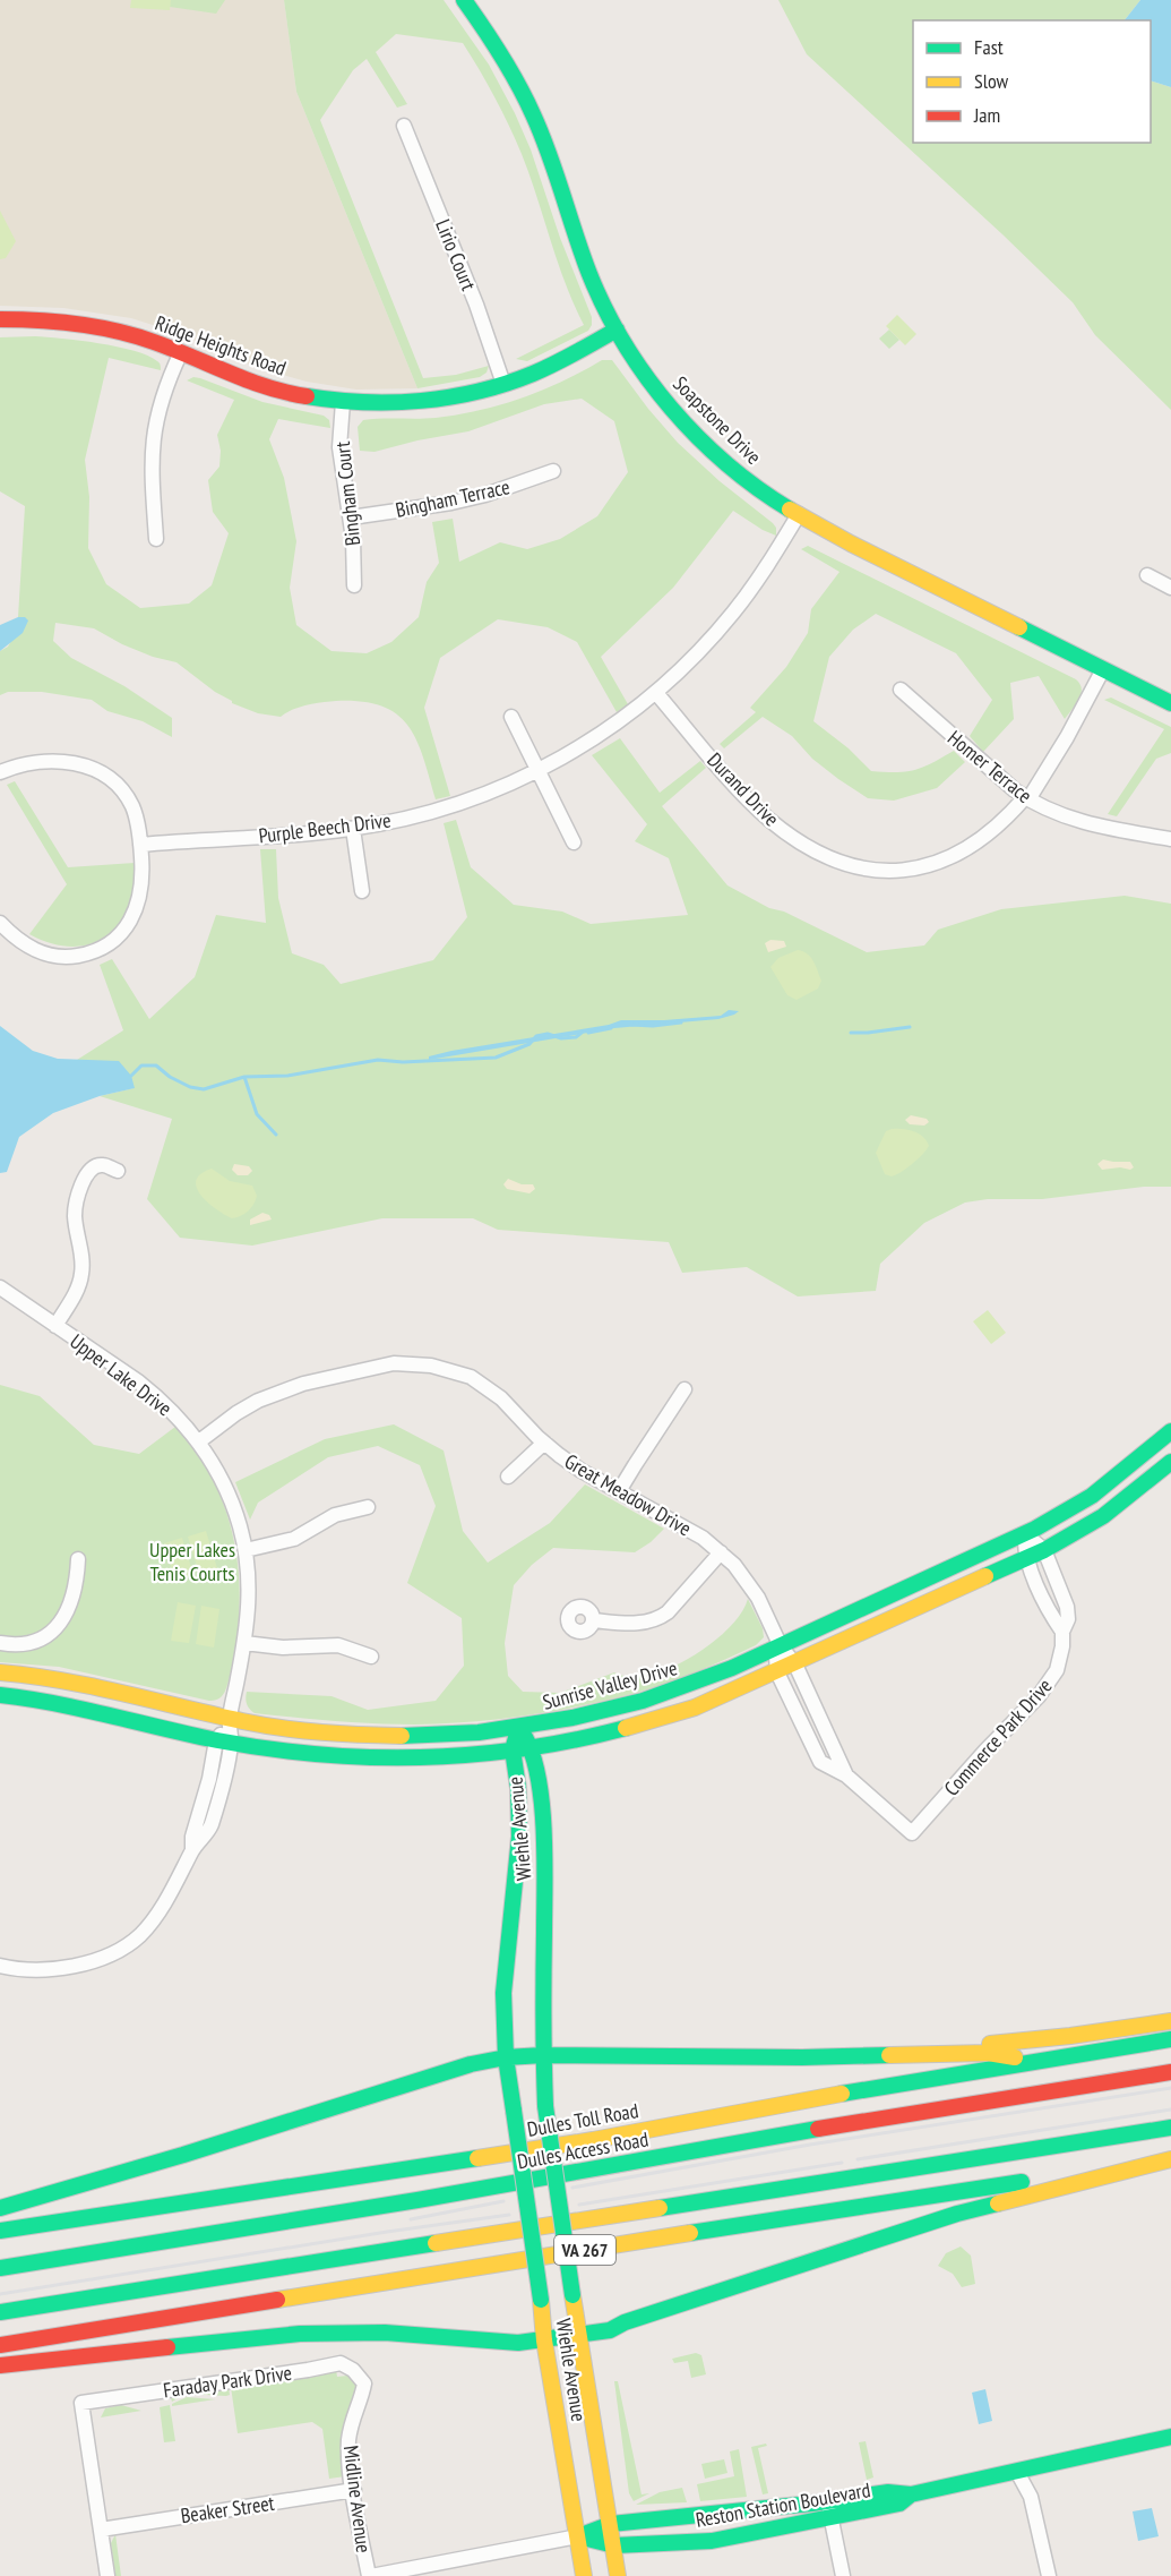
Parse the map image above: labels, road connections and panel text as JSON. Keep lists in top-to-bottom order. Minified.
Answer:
{"streets":{"main road":["Ridge Heights Road","Soapstone Drive","Sunrise Valley Drive","Wiehle Avenue","Dulles Toll Road","Dulles Access Road","VA 267","Reston Station Boulevard"],"street":["Lirio Court","Bingham Court","Bingham Terrace","Homer Terrace","Durand Drive","Purple Beech Drive","Upper Lake Drive","Great Meadow Drive","Commerce Park Drive","Faraday Park Drive","Midline Avenue","Beaker Street"]},"crossings":[["Lirio Court","Ridge Heights Road"],["Ridge Heights Road","Soapstone Drive"],["Ridge Heights Road","Bingham Court"],["Soapstone Drive","Durand Drive"],["Soapstone Drive","Purple Beech Drive"],["Bingham Court","Bingham Terrace"],["Homer Terrace","Durand Drive"],["Durand Drive","Purple Beech Drive"],["Upper Lake Drive","Great Meadow Drive"],["Upper Lake Drive","Sunrise Valley Drive"],["Great Meadow Drive","Sunrise Valley Drive"],["Great Meadow Drive","Commerce Park Drive"],["Sunrise Valley Drive","Commerce Park Drive"],["Sunrise Valley Drive","Wiehle Avenue"],["Wiehle Avenue","Reston Station Boulevard"],["Faraday Park Drive","Midline Avenue"],["Faraday Park Drive","Beaker Street"],["Midline Avenue","Reston Station Boulevard"],["Midline Avenue","Beaker Street"]],"parks":["Upper Lakes Tenis Courts"],"legend":["Fast","Slow","Jam"]}
